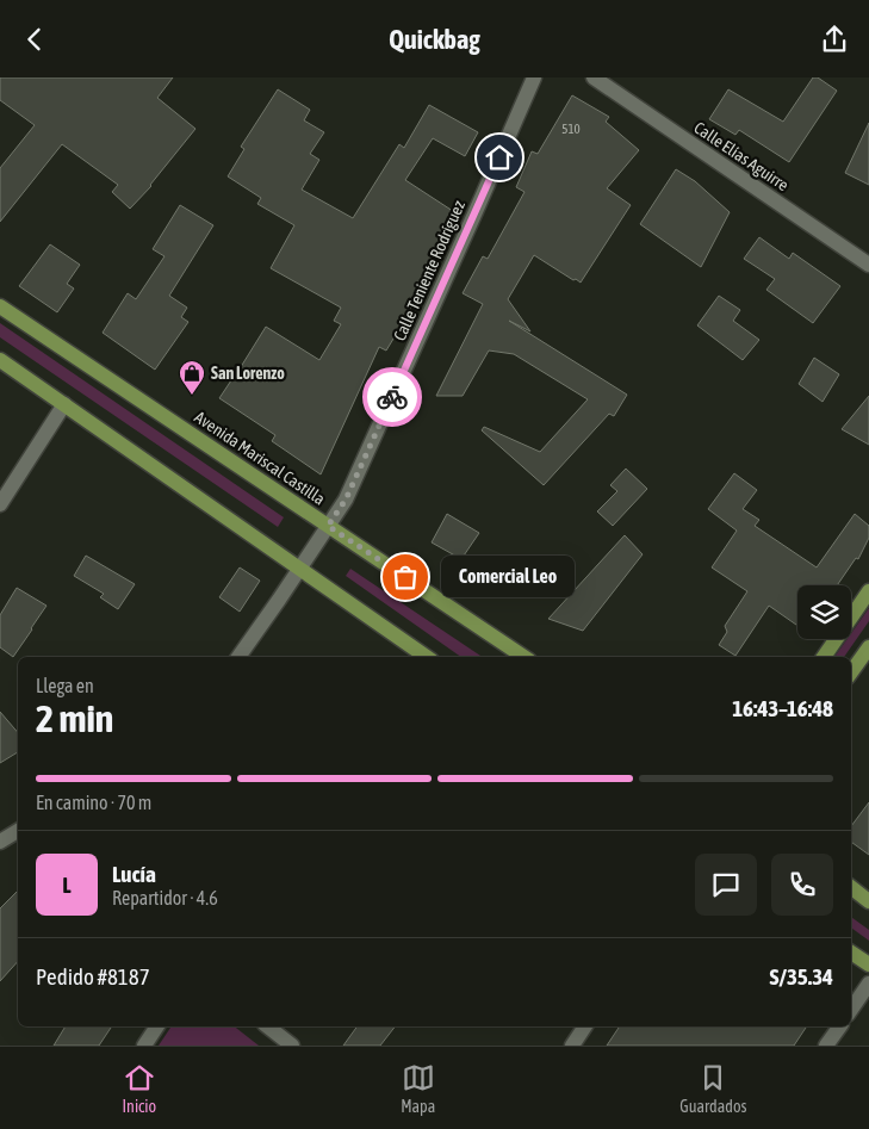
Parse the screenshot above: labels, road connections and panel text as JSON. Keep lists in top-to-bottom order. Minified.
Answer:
{"streets":{"main road":["Avenida Mariscal Castilla"],"street":["Calle Elías Aguirre","Calle Teniente Rodríguez"]},"crossings":[["Calle Teniente Rodríguez","Avenida Mariscal Castilla"]],"places":{"shop":["San Lorenzo"],"other":["Comercial Leo"]},"house_numbers":["510"],"page":{"header":"Quickbag","bubble":"Comercial Leo","heading":["2 min","Llega en","16:43–16:48"],"panel":["Lucía","Repartidor · 4.6","Pedido #8187","S/35.34"],"bar":"En camino · 70 m","round":"L","tabs":["Inicio","Mapa","Guardados"]}}
